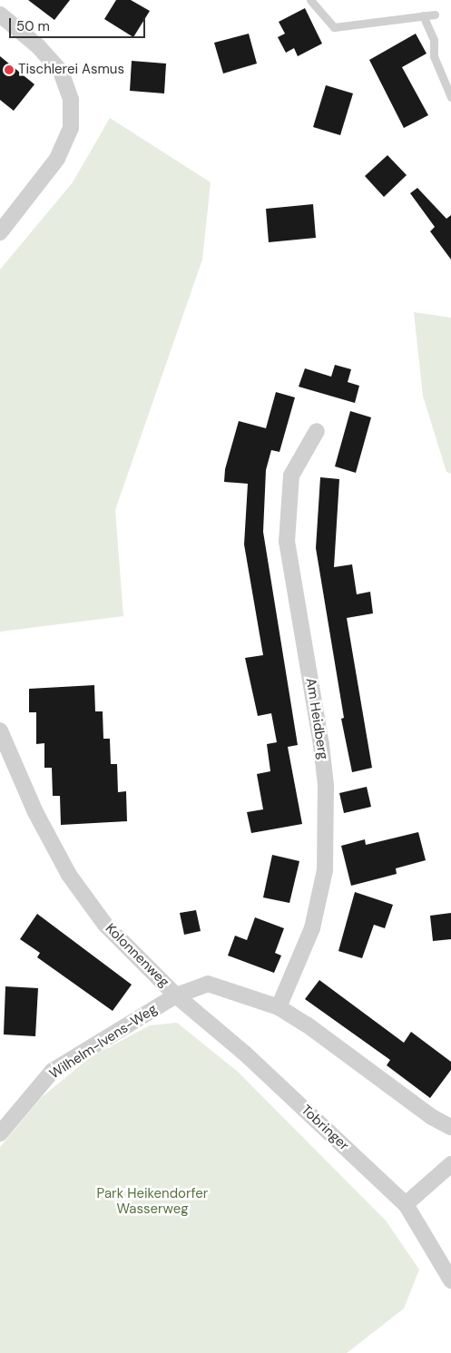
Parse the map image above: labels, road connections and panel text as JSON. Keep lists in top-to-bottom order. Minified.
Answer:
{"streets":{"street":["Am Heidberg","Kolonnenweg","Wilhelm-Ivens-Weg","Tobringer"]},"crossings":[["Am Heidberg","Kolonnenweg"],["Kolonnenweg","Wilhelm-Ivens-Weg"],["Kolonnenweg","Tobringer"],["Wilhelm-Ivens-Weg","Tobringer"]],"parks":["Park Heikendorfer Wasserweg"],"places":["Tischlerei Asmus"],"scale_bar":"50 m"}
